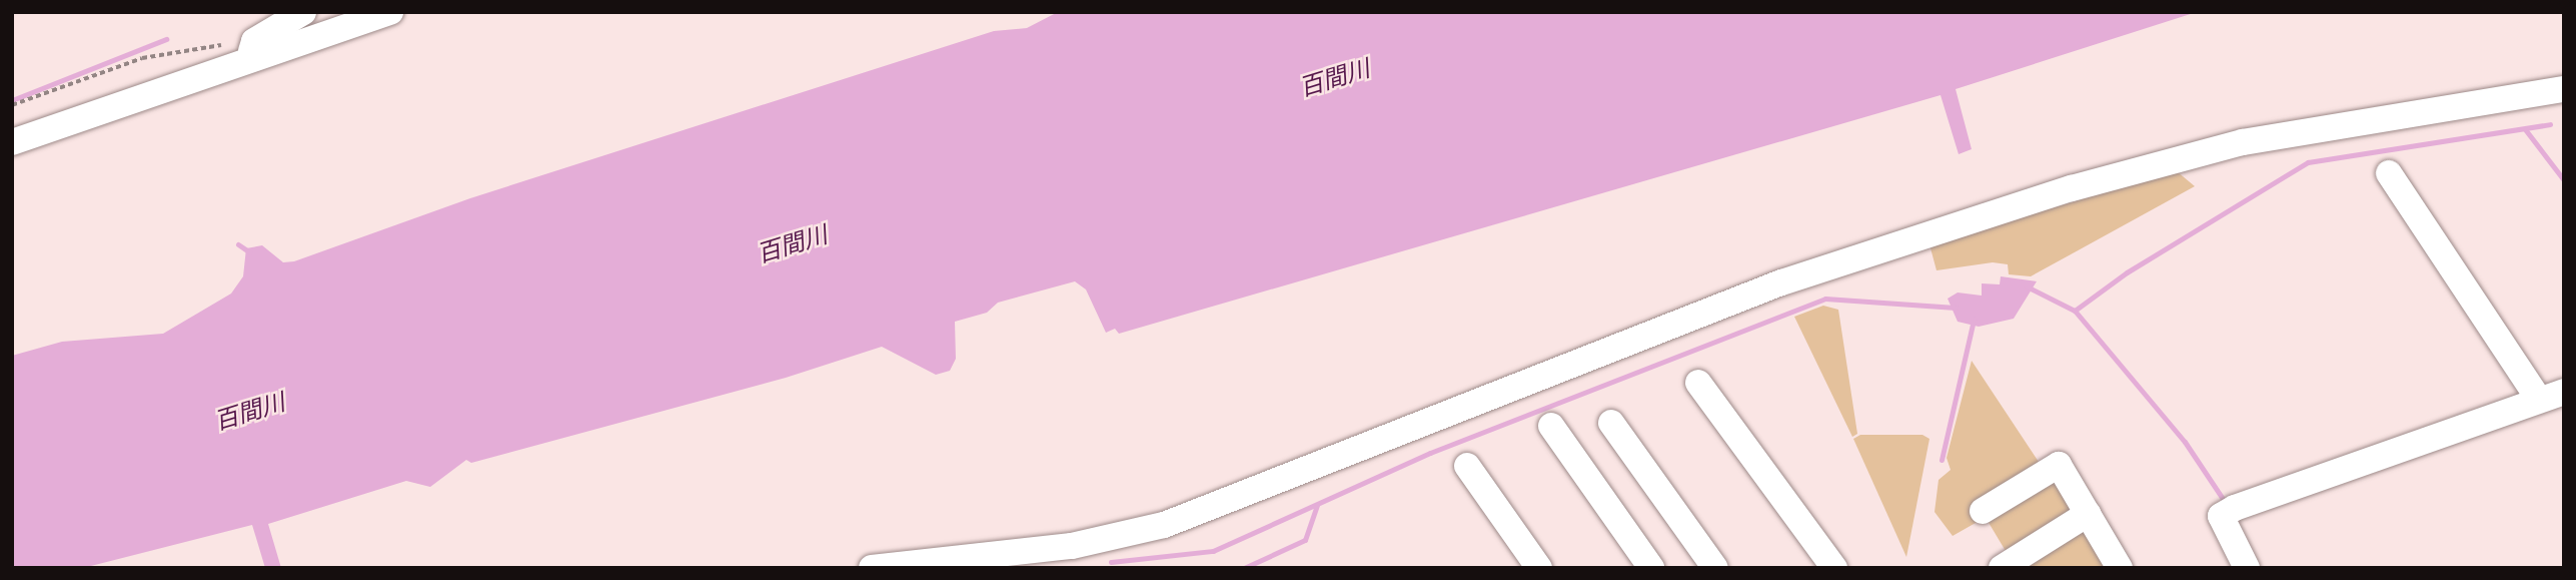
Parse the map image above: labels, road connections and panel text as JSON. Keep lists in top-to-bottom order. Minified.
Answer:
{"water":["百間川"]}
